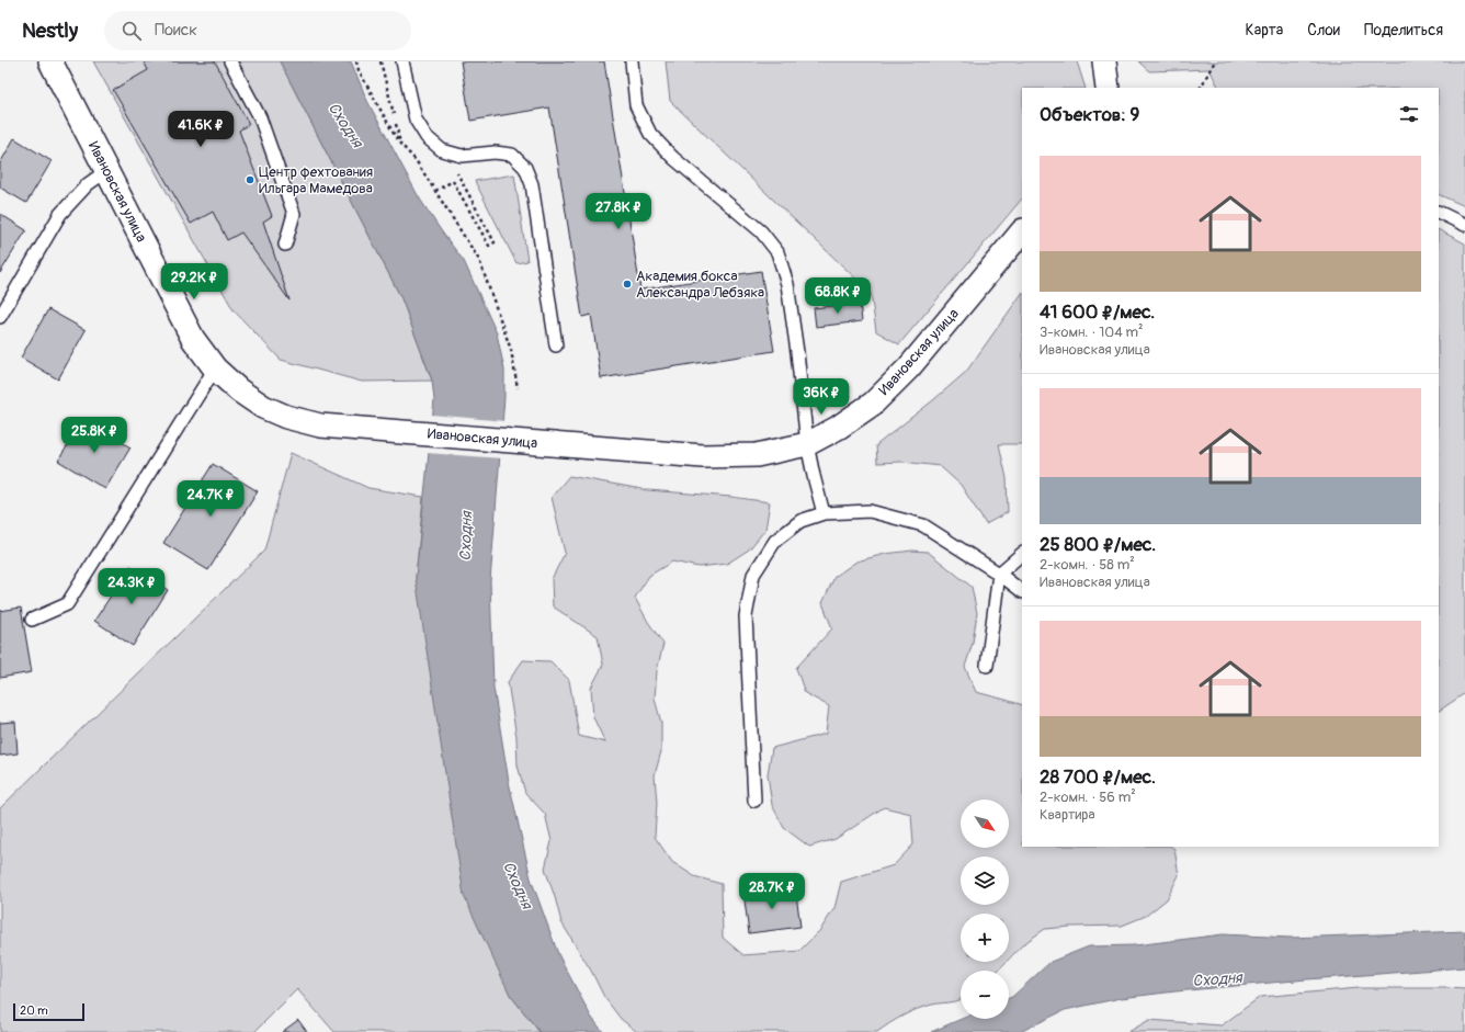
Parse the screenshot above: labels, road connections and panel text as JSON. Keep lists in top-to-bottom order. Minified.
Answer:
{"streets":{"street":["Ивановская улица"]},"water":["Сходня"],"places":["Центр фехтования Ильгара Мамедова","Академия бокса Александра Лебзяка"],"scale_bar":"20 m","north":"bottom right","page":{"header":"Nestly","search":"Поиск","nav":["Карта","Слои","Поделиться"],"heading":"Объектов: 9","price":["41.6K ₽","27.8K ₽","29.2K ₽","68.8K ₽","36K ₽","25.8K ₽","24.7K ₽","24.3K ₽","28.7K ₽"],"list":[{"name":"41 600 ₽/мес.","note":"3-комн. · 104 m² · Ивановская улица"},{"name":"25 800 ₽/мес.","note":"2-комн. · 58 m² · Ивановская улица"},{"name":"28 700 ₽/мес.","note":"2-комн. · 56 m² · Квартира"}],"map_buttons":["+","−"],"scale":"20 m"}}
